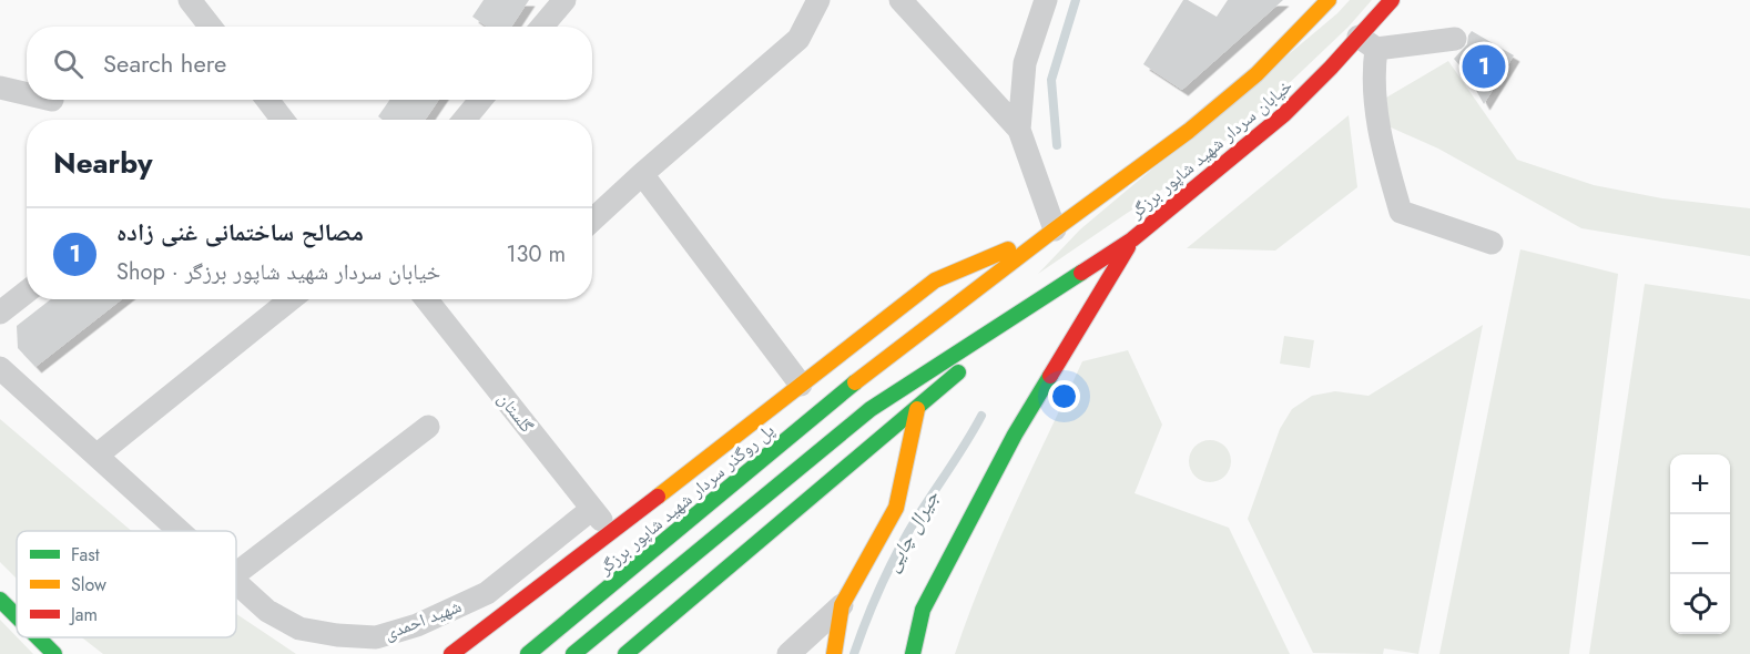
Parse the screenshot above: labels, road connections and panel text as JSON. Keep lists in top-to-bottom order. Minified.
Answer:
{"streets":{"main road":["خیابان سردار شهید شاپور برزگر","پل روگذر سردار شهید شاپور برزگر"],"street":["گلستان","شهید احمدی"]},"crossings":[["خیابان سردار شهید شاپور برزگر","پل روگذر سردار شهید شاپور برزگر"],["گلستان","شهید احمدی"]],"water":["جیرال چایی"],"legend":["Fast","Slow","Jam"],"page":{"search":"Search here","pins":"1","heading":"Nearby","list":[{"mark":"1","name":"مصالح ساختمانی غنی زاده","note":"Shop · خیابان سردار شهید شاپور برزگر","value":"130 m"}],"map_buttons":["+","−"]}}
